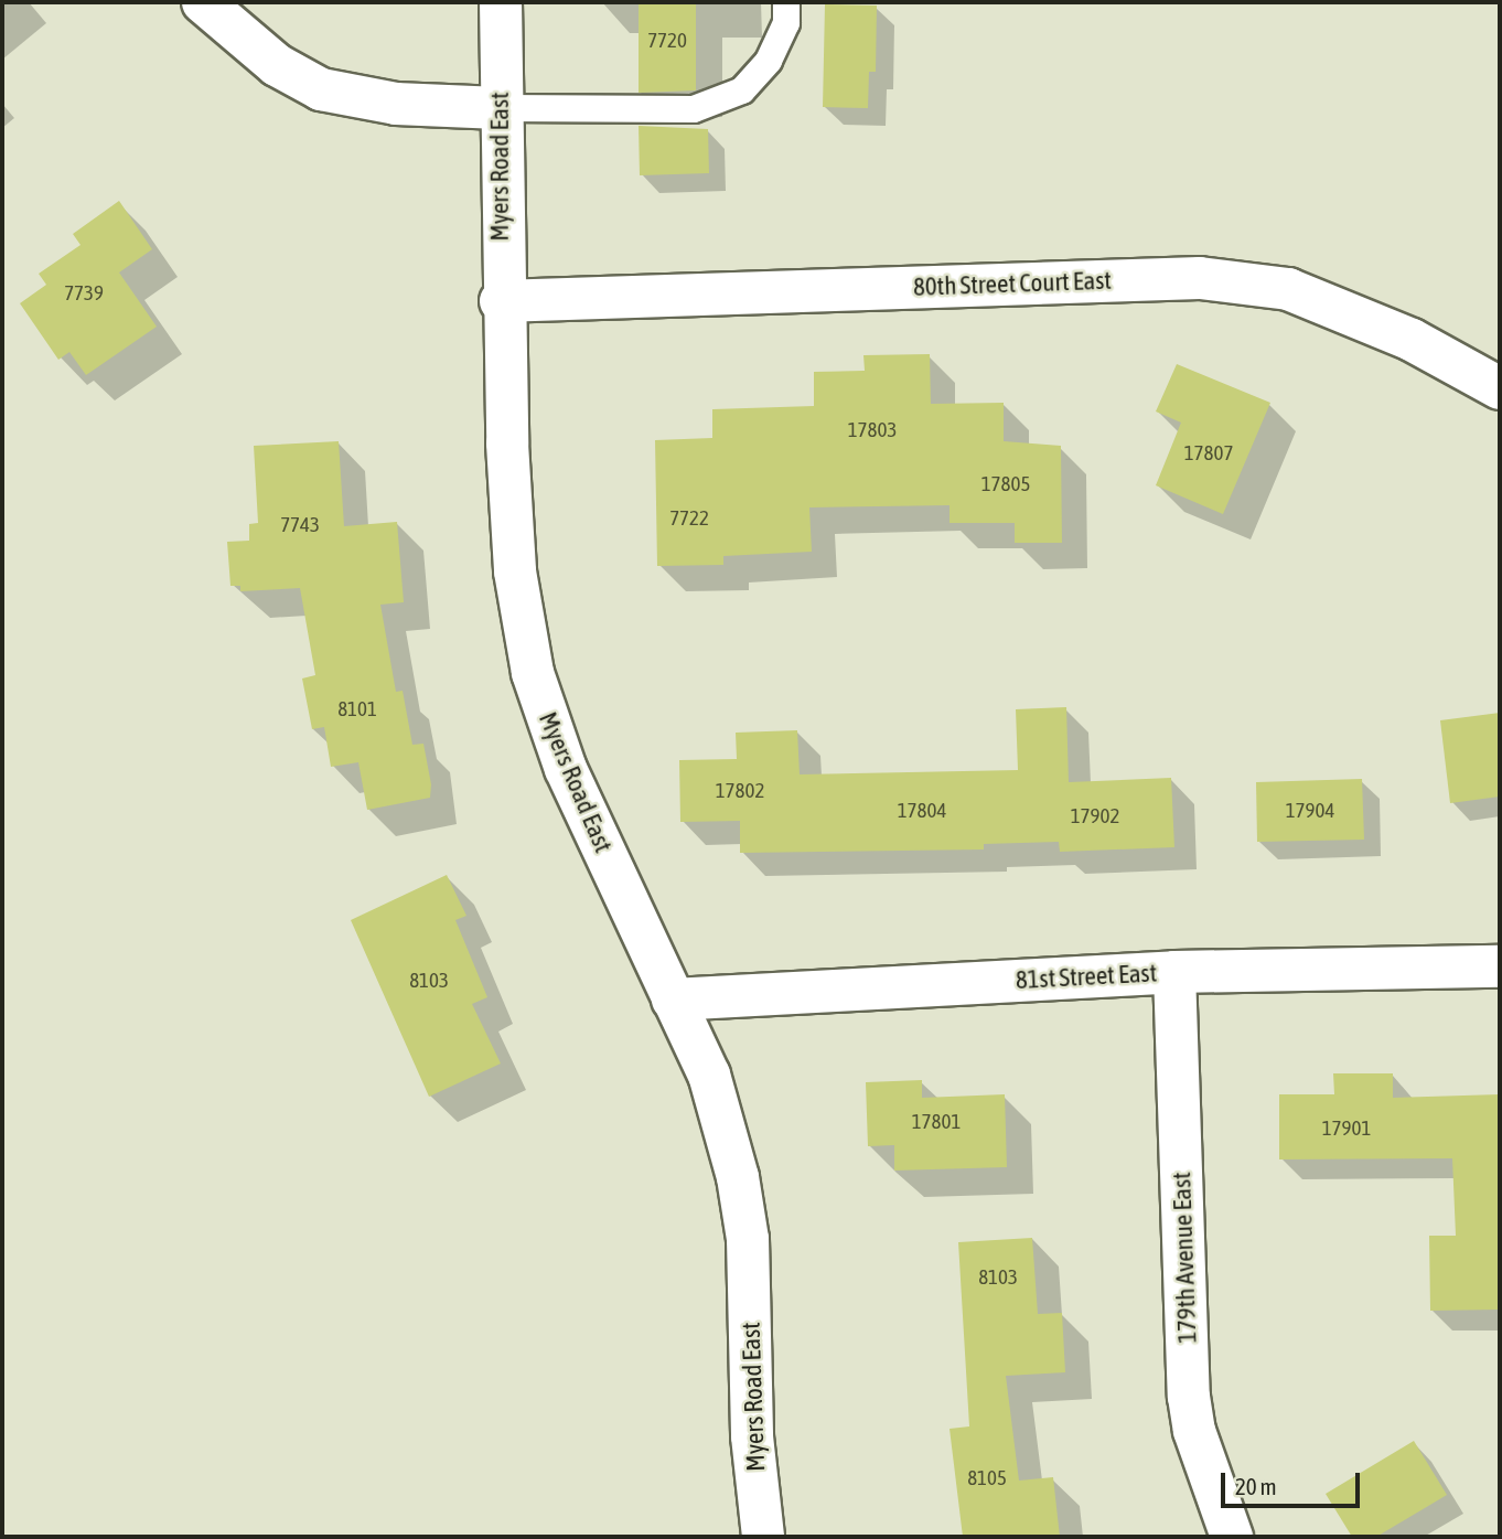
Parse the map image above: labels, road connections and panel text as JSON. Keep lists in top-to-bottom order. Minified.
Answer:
{"streets":{"street":["Myers Road East","80th Street Court East","81st Street East","179th Avenue East"]},"crossings":[["Myers Road East","80th Street Court East"],["Myers Road East","81st Street East"],["81st Street East","179th Avenue East"]],"house_numbers":["7720","7739","17803","17807","17805","7722","7743","8101","17802","17804","17904","17902","8103","17801","17901","8103","8105"],"scale_bar":"20 m"}
